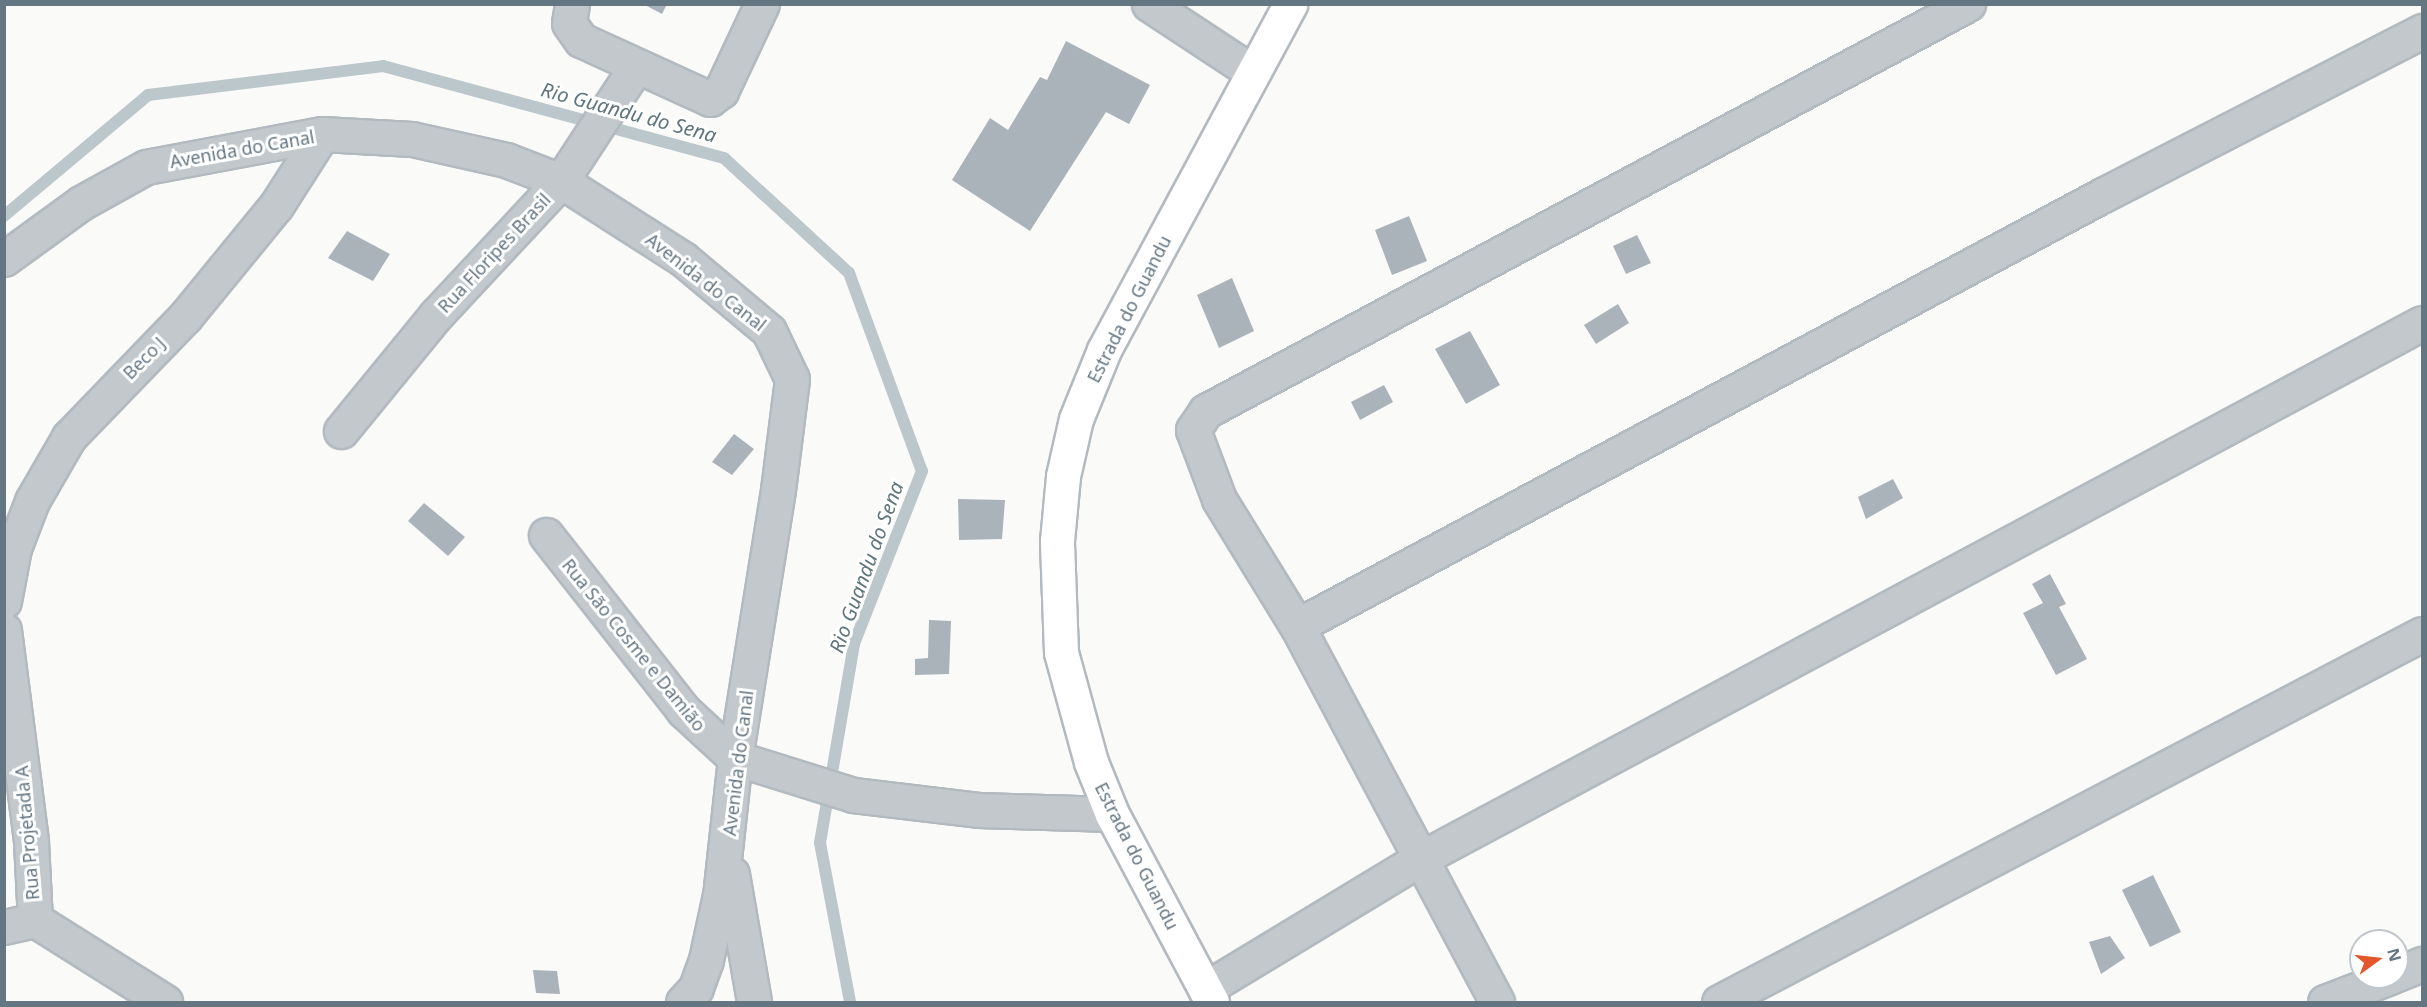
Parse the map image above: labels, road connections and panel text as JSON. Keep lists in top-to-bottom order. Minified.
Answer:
{"streets":{"street":["Avenida do Canal","Rua Floripes Brasil","Estrada do Guandu","Beco J","Rua São Cosme e Damião","Rua Projetada A"]},"crossings":[["Avenida do Canal","Rua Floripes Brasil"],["Avenida do Canal","Beco J"],["Avenida do Canal","Rua São Cosme e Damião"],["Estrada do Guandu","Rua São Cosme e Damião"]],"water":["Rio Guandu do Sena"],"north":"right"}
